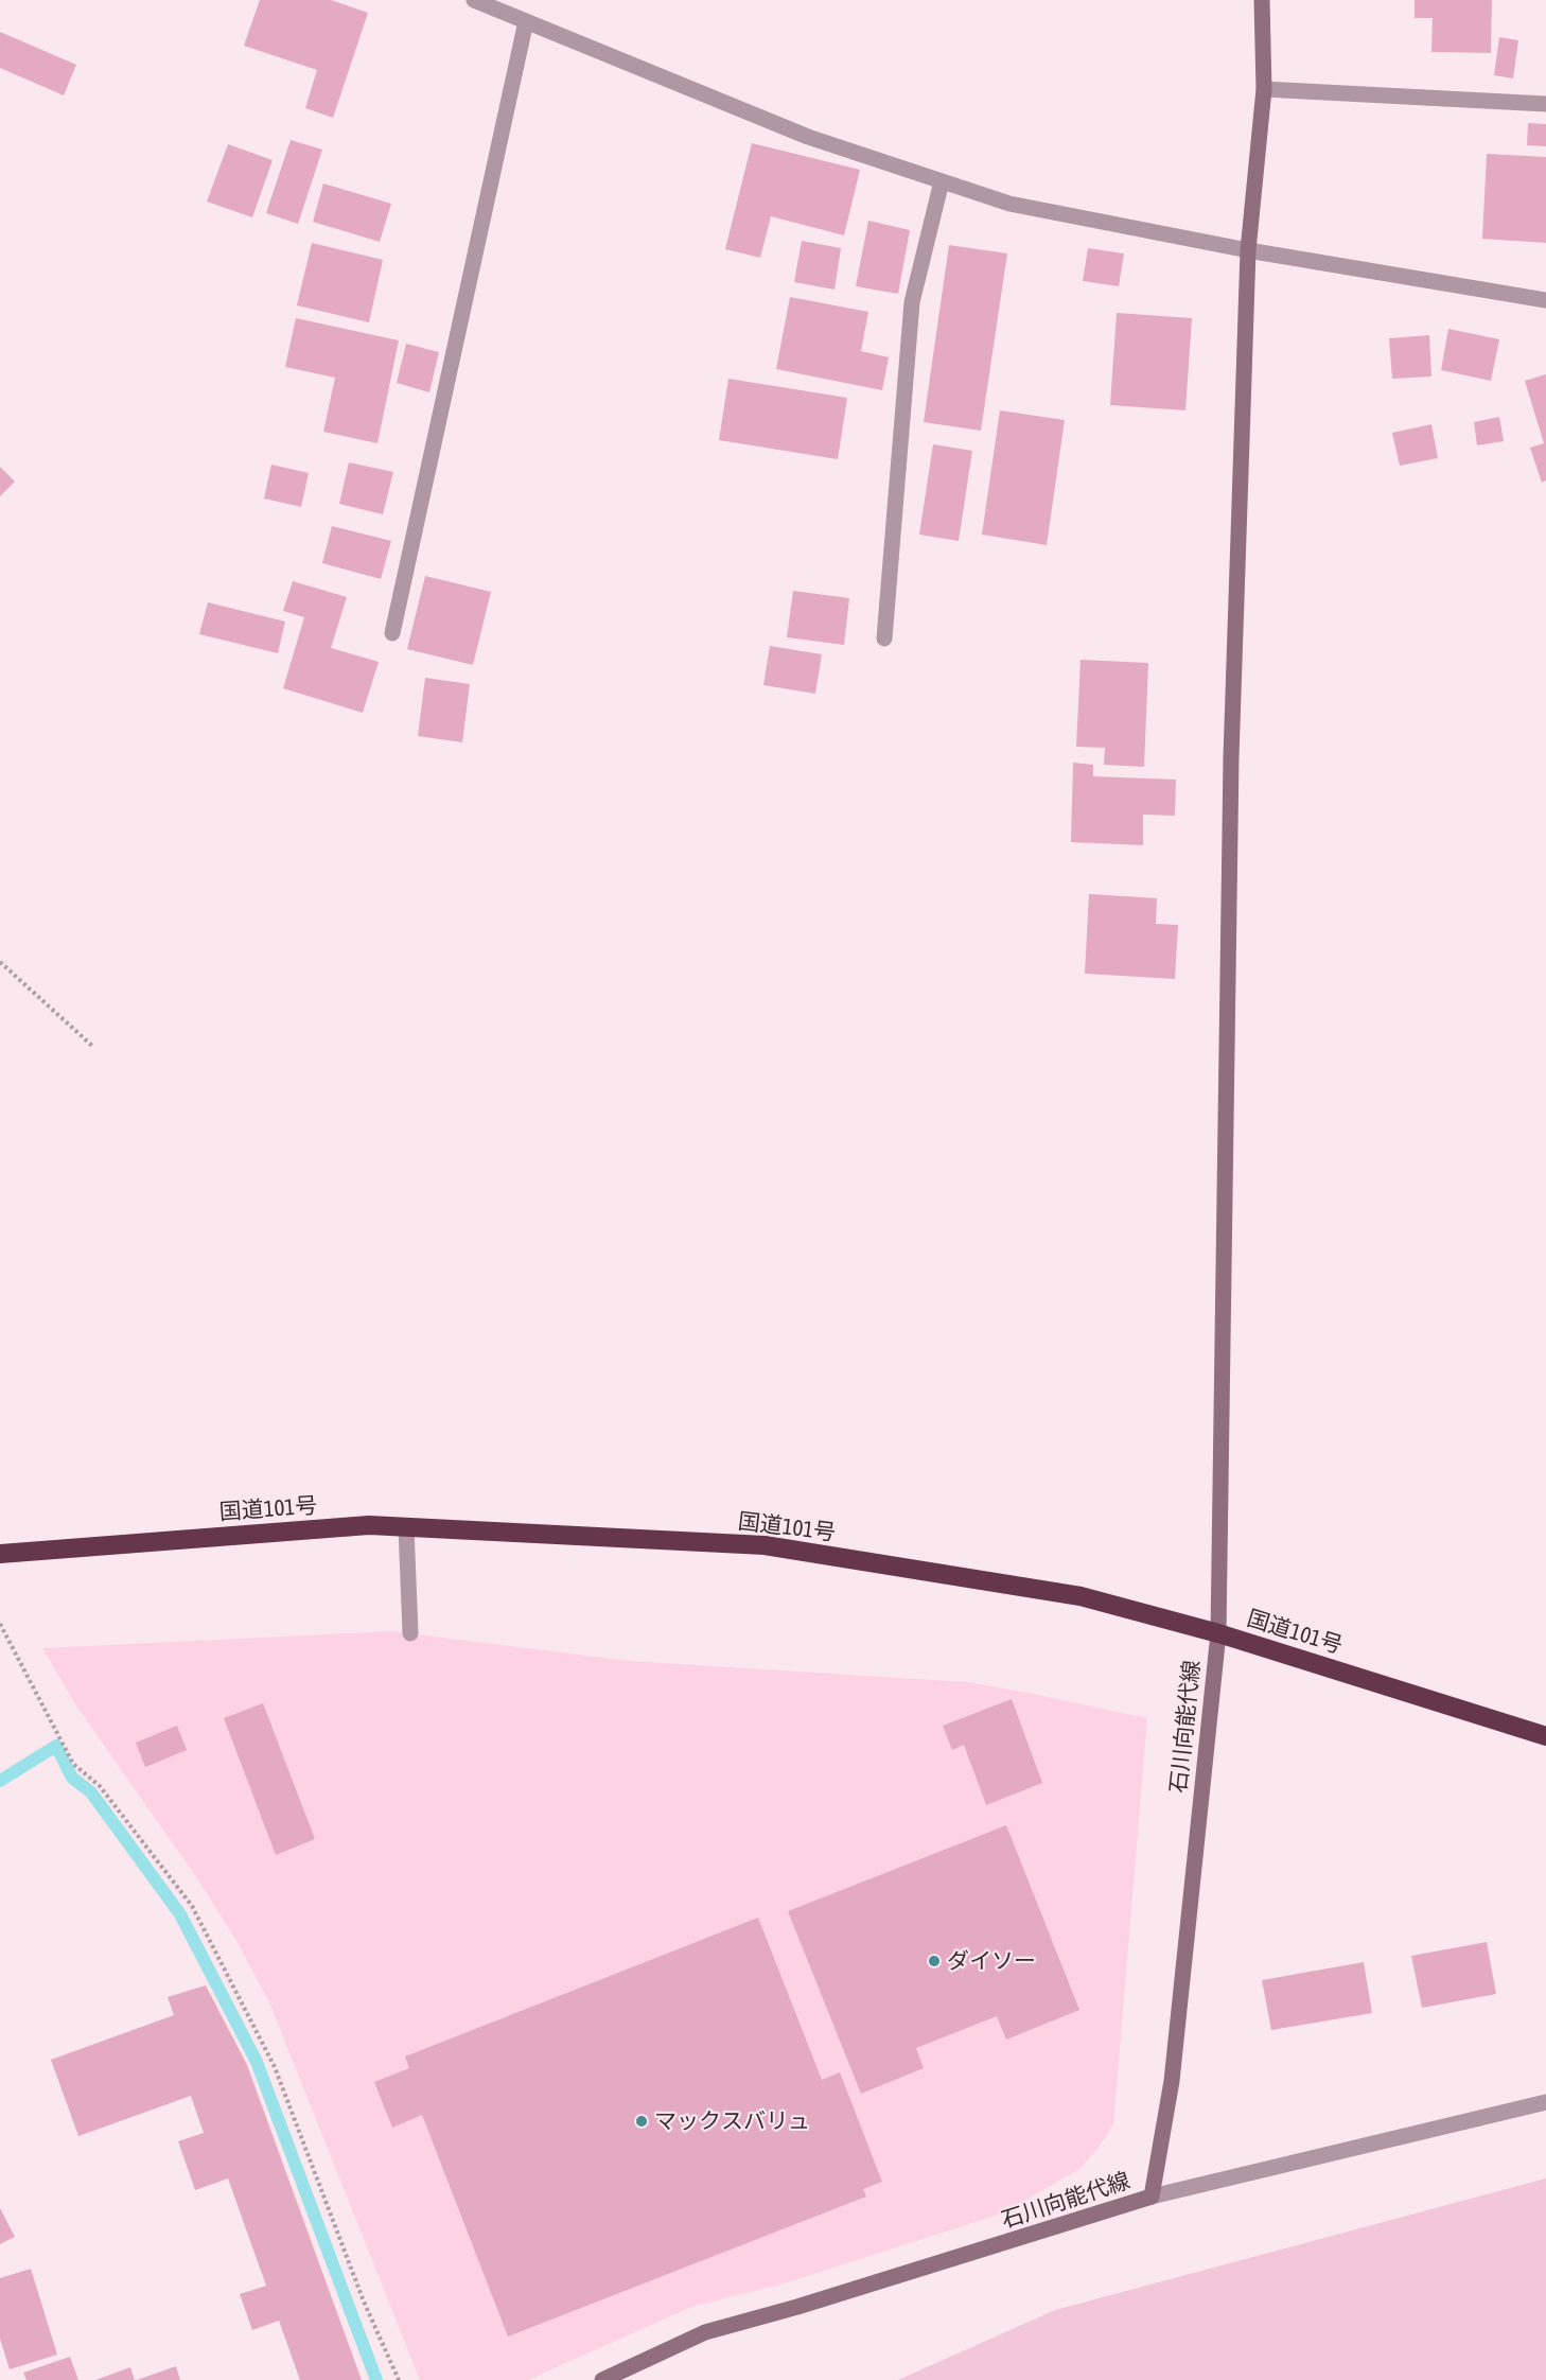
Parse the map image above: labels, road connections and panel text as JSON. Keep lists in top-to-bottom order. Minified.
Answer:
{"streets":{"highway":["国道101号"],"street":["石川向能代線"]},"crossings":[["国道101号","石川向能代線"]],"places":["ダイソー","マックスバリュ"]}
